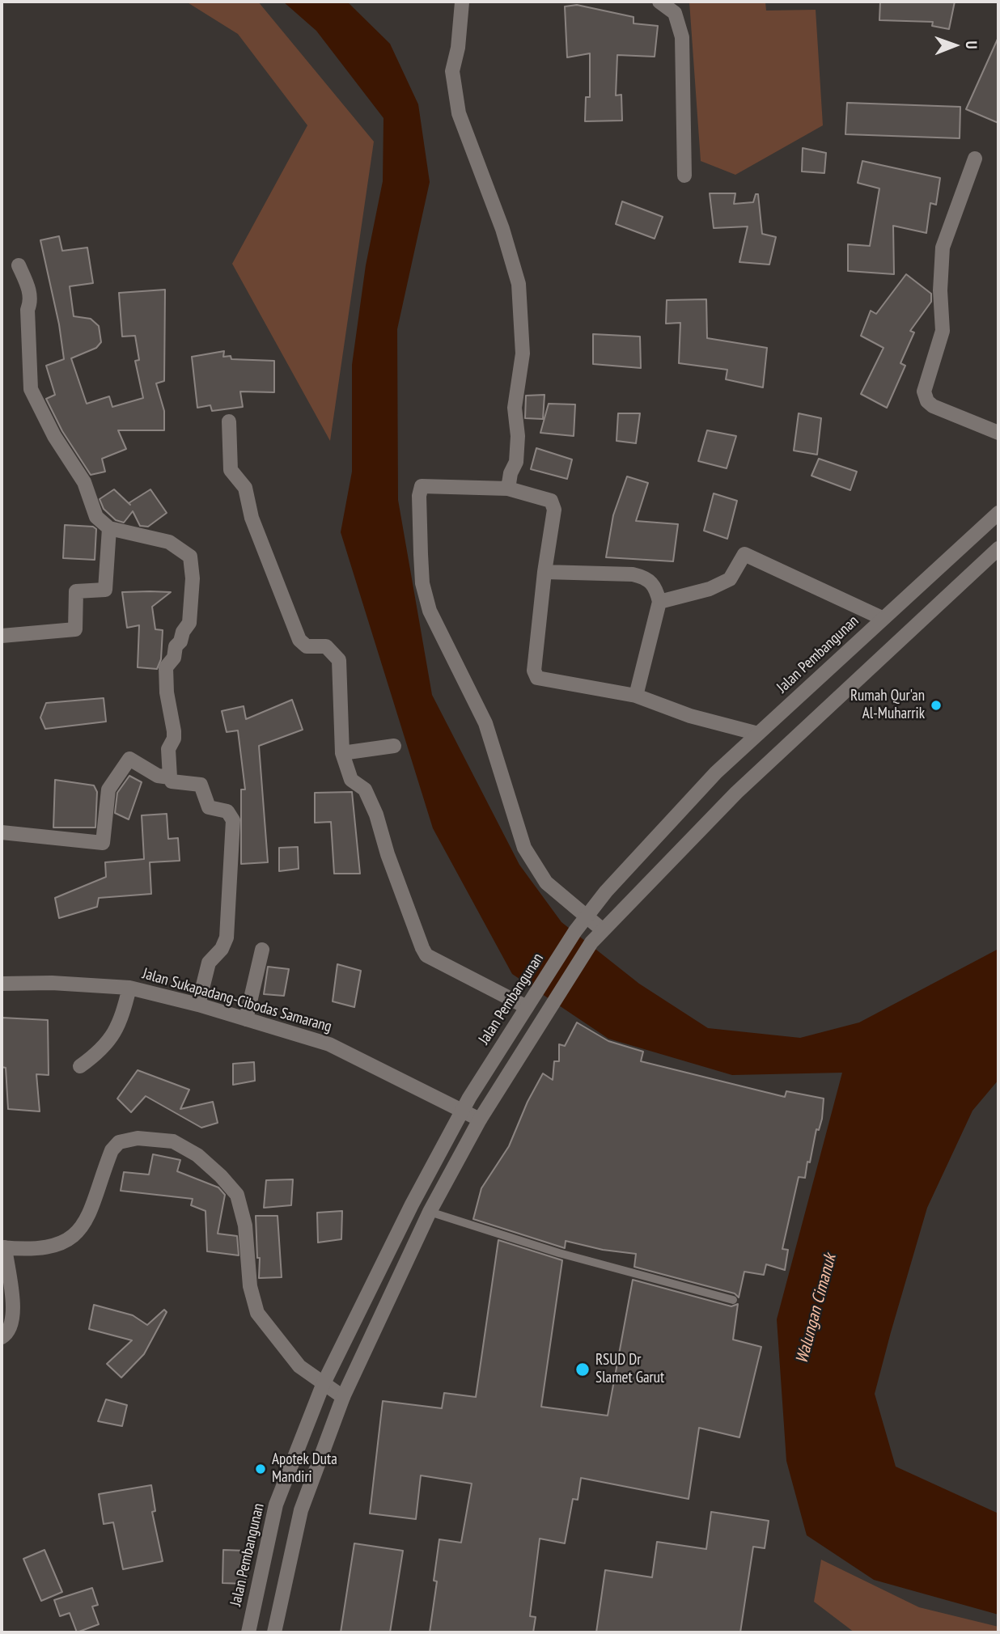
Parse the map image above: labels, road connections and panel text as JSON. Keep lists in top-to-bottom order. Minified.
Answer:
{"streets":{"street":["Jalan Pembangunan","Jalan Sukapadang-Cibodas Samarang"]},"crossings":[["Jalan Pembangunan","Jalan Sukapadang-Cibodas Samarang"]],"water":["Walungan Cimanuk"],"places":["Rumah Qur'an Al-Muharrik","RSUD Dr Slamet Garut","Apotek Duta Mandiri"],"north":"right"}
